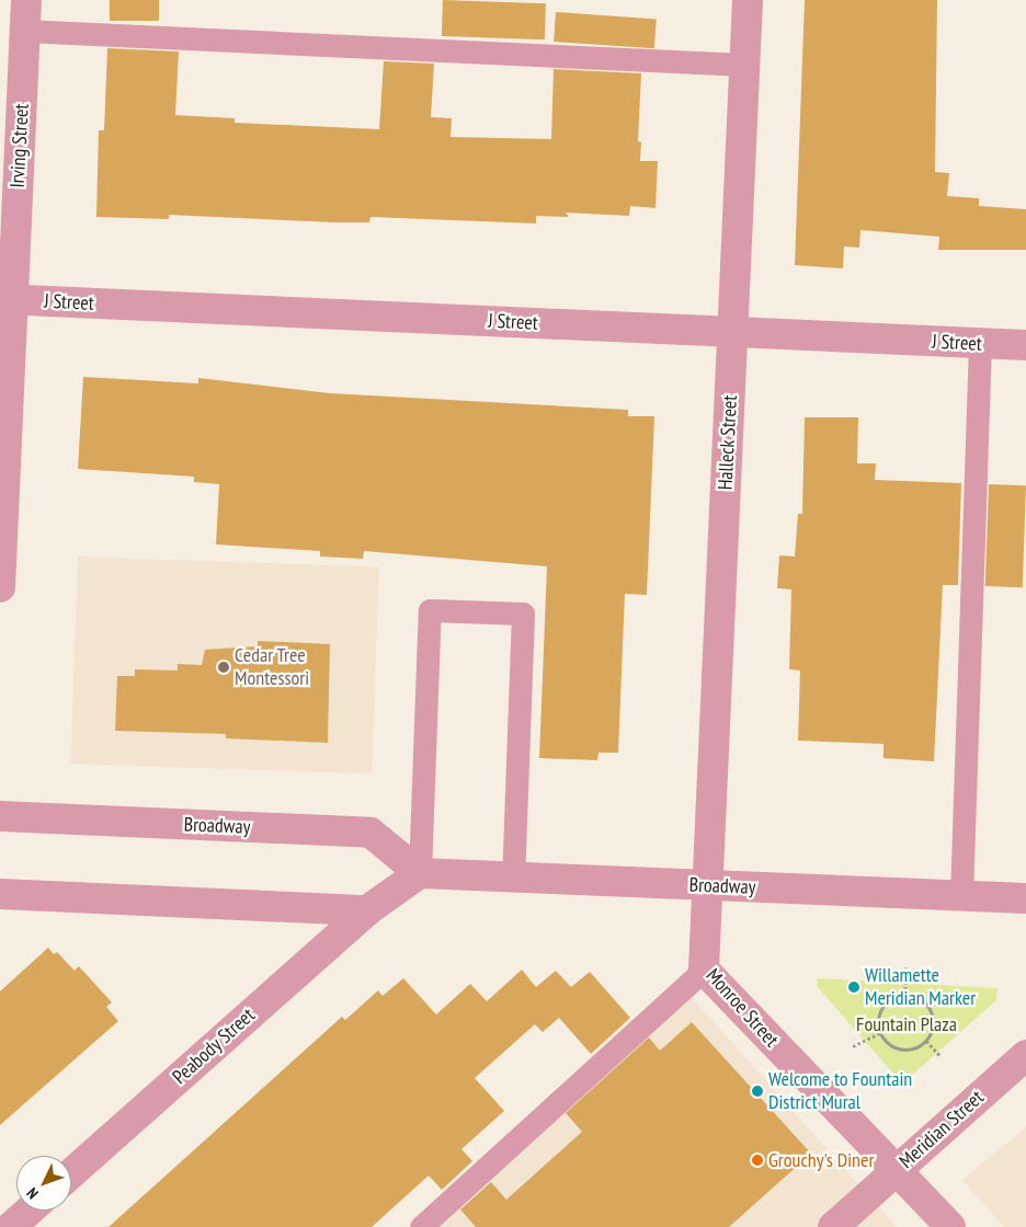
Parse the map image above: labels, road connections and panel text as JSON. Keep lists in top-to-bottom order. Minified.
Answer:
{"streets":{"street":["Irving Street","J Street","Halleck Street","Broadway","Monroe Street","Peabody Street","Meridian Street"]},"crossings":[["Irving Street","J Street"],["J Street","Halleck Street"],["Halleck Street","Broadway"],["Halleck Street","Monroe Street"],["Broadway","Monroe Street"],["Monroe Street","Meridian Street"]],"parks":["Fountain Plaza"],"places":["Cedar Tree Montessori","Willamette Meridian Marker","Welcome to Fountain District Mural","Grouchy's Diner"],"north":"bottom left"}
